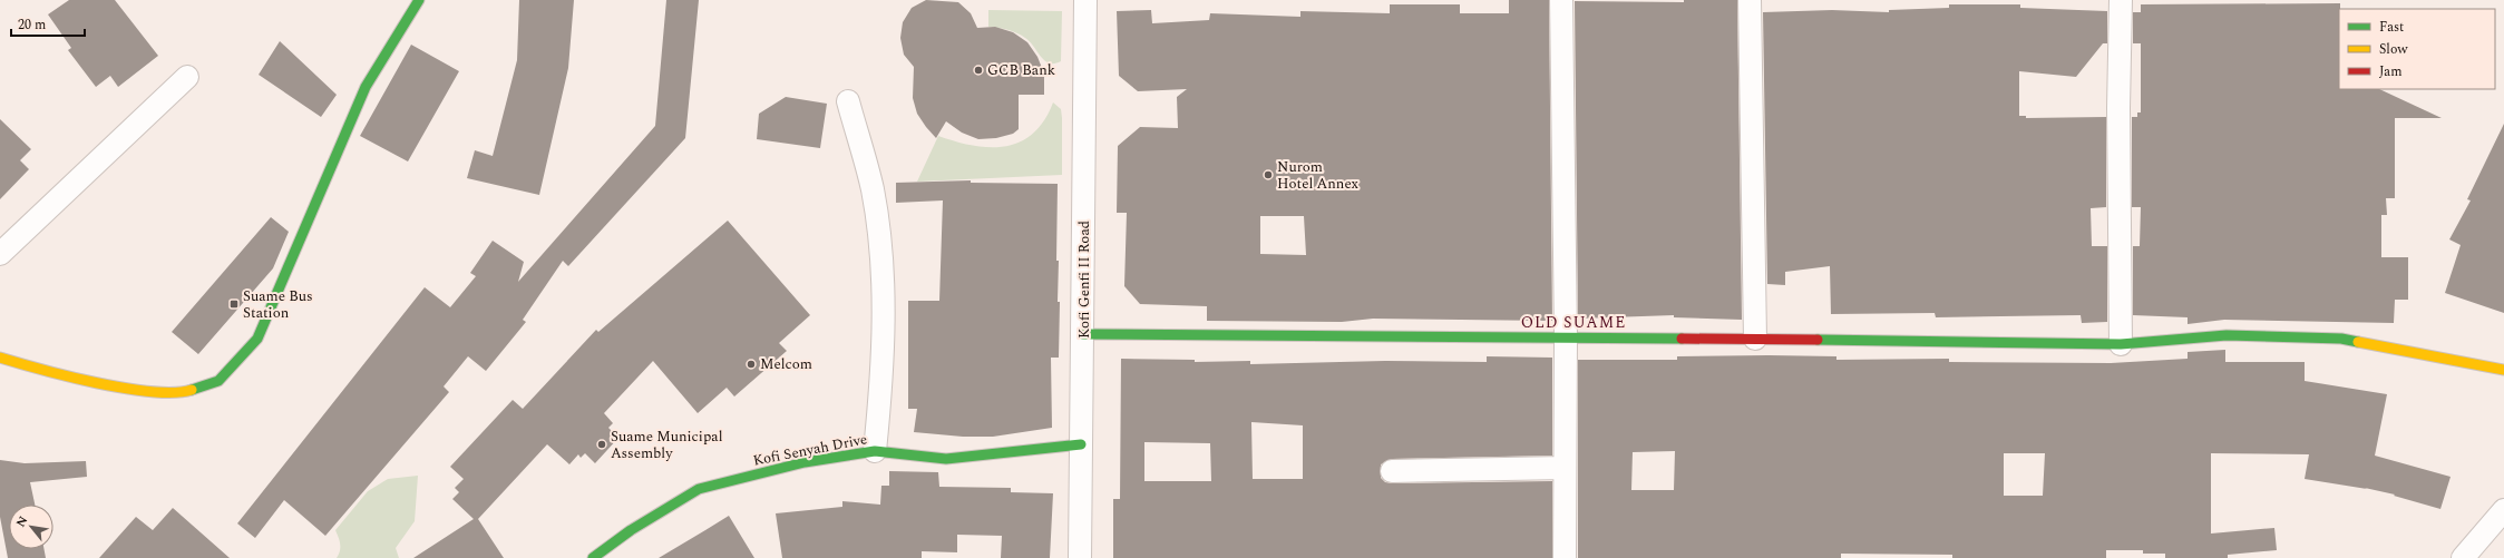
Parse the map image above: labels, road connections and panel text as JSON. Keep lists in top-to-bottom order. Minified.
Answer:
{"streets":{"street":["Kofi Genfi II Road","Kofi Senyah Drive"]},"crossings":[["Kofi Genfi II Road","Kofi Senyah Drive"]],"districts":["OLD SUAME"],"places":{"other":["GCB Bank","Nurom Hotel Annex","Melcom","Suame Municipal Assembly"],"transit":["Suame Bus Station"]},"legend":["Fast","Slow","Jam"],"scale_bar":"20 m","north":"top left"}
